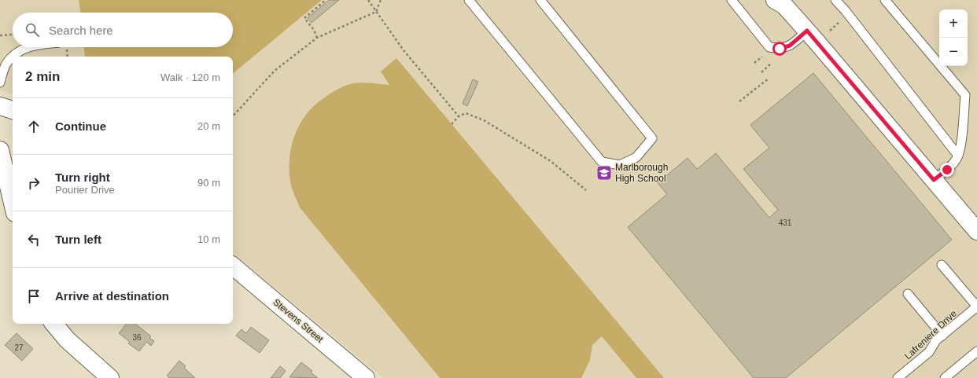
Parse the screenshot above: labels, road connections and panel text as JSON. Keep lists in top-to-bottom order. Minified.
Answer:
{"streets":{"street":["Stevens Street"],"lane":["Lafreniere Drive"]},"places":{"school or university":["Marlborough High School"]},"house_numbers":["431","36","27"],"page":{"map_buttons":["+","−"],"search":"Search here","heading":["2 min","Walk · 120 m"],"list":[["Continue","20 m"],["Turn right","Pourier Drive","90 m"],["Turn left","10 m"],"Arrive at destination"]}}
